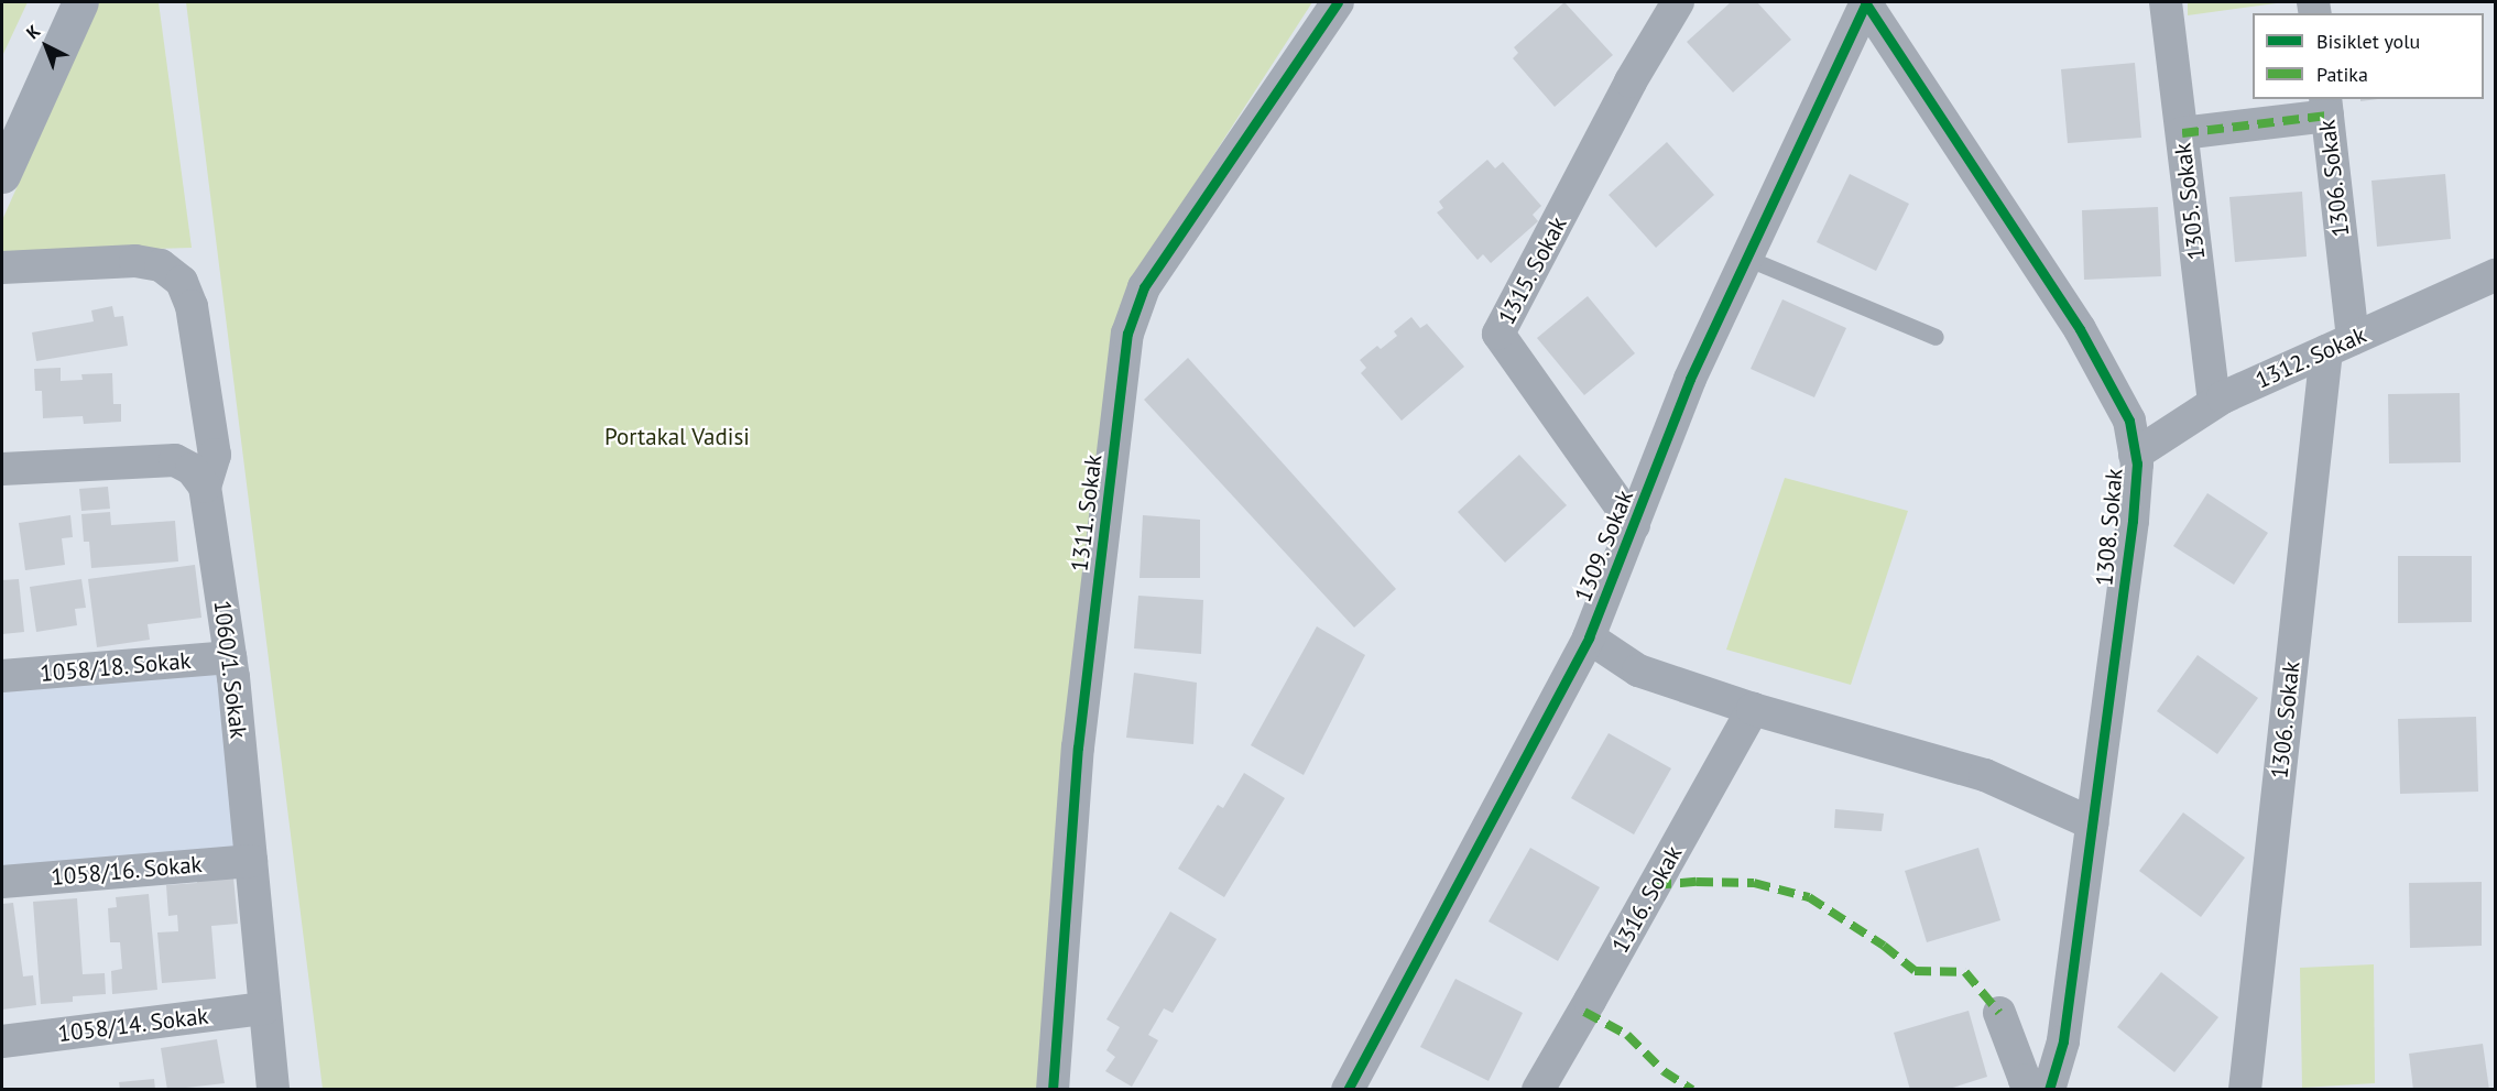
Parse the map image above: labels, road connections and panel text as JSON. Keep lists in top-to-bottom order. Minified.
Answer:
{"streets":{"street":["1306. Sokak","1305. Sokak","1315. Sokak","1312. Sokak","1311. Sokak","1308. Sokak","1309. Sokak","1058/18. Sokak","1060/1. Sokak","1058/16. Sokak","1316. Sokak","1058/14. Sokak"]},"crossings":[["1306. Sokak","1312. Sokak"],["1305. Sokak","1312. Sokak"],["1315. Sokak","1309. Sokak"],["1312. Sokak","1308. Sokak"],["1308. Sokak","1309. Sokak"],["1058/18. Sokak","1060/1. Sokak"],["1060/1. Sokak","1058/16. Sokak"],["1060/1. Sokak","1058/14. Sokak"]],"parks":["Portakal Vadisi"],"legend":["Bisiklet yolu","Patika"],"north":"top left"}
